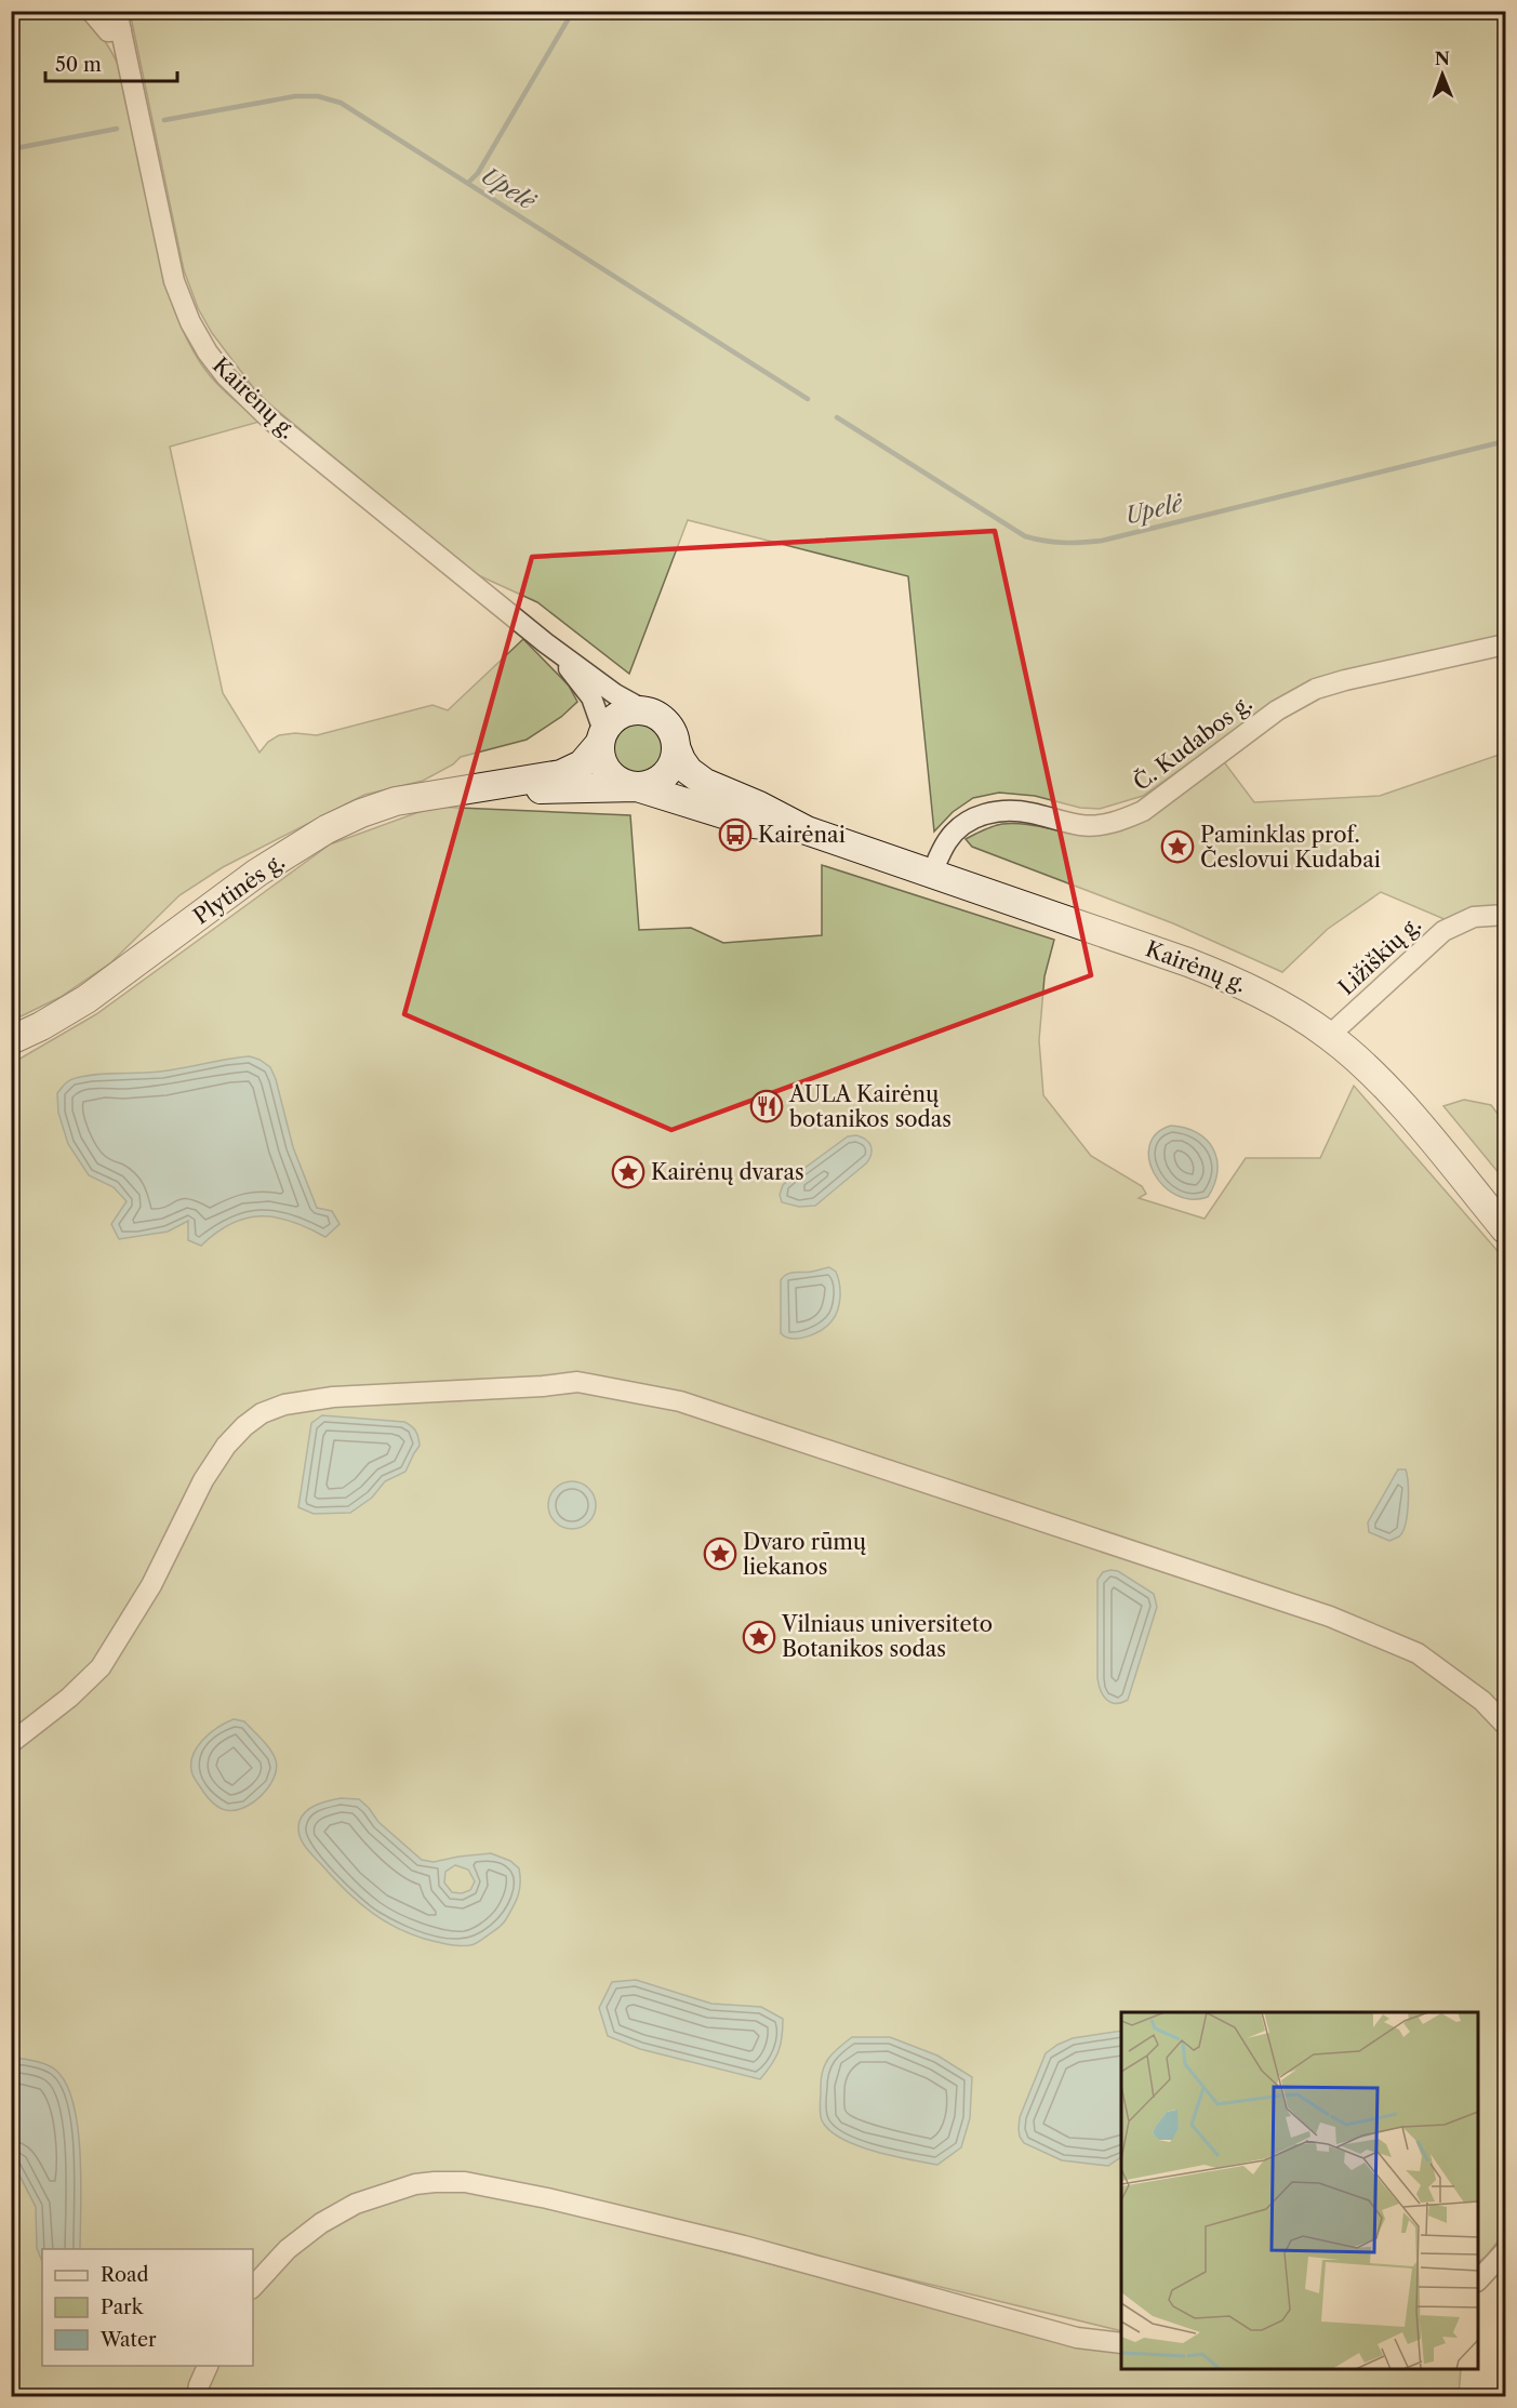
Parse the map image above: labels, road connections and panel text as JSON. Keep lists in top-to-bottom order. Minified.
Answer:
{"streets":{"main road":["Kairėnų g.","Plytinės g."],"street":["Č. Kudabos g.","Ližiškių g."]},"crossings":[["Kairėnų g.","Č. Kudabos g."],["Kairėnų g.","Plytinės g."],["Kairėnų g.","Ližiškių g."]],"water":["Upelė"],"places":{"bus stop":["Kairėnai"],"place":["Paminklas prof. Česlovui Kudabai","Kairėnų dvaras","Dvaro rūmų liekanos","Vilniaus universiteto Botanikos sodas"],"restaurant":["AULA Kairėnų botanikos sodas"]},"legend":["Road","Park","Water"],"scale_bar":"50 m","north":"top"}
